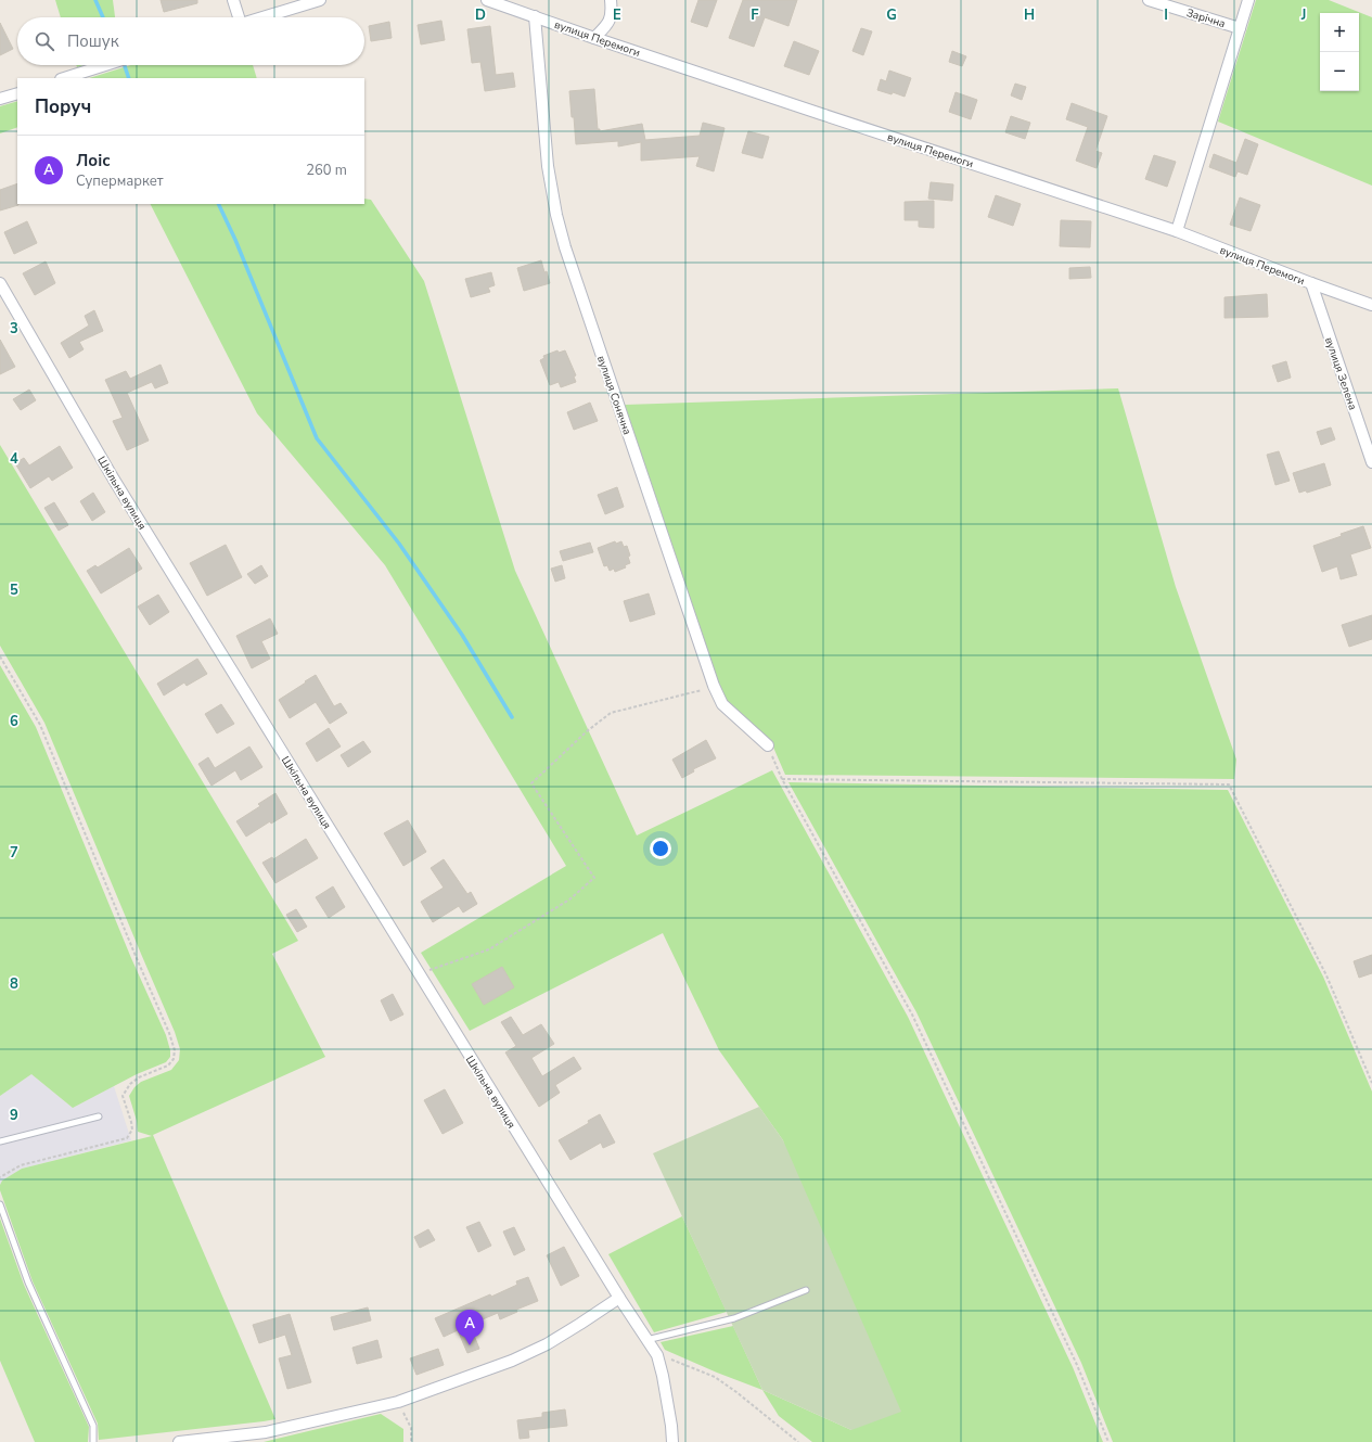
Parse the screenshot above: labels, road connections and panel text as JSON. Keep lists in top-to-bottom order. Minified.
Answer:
{"streets":{"street":["Зарічна","вулиця Перемоги","вулиця Зелена","вулиця Сонячна","Шкільна вулиця"]},"crossings":[["вулиця Перемоги","вулиця Зелена"],["вулиця Перемоги","вулиця Сонячна"]],"page":{"map_buttons":["+","−"],"search":"Пошук","heading":"Поруч","list":[{"mark":"A","name":"Лоіс","note":"Супермаркет","value":"260 m"}],"pins":"A"},"grid":{"columns":["D","E","F","G","H","I","J"],"rows":["3","4","5","6","7","8","9"]}}
